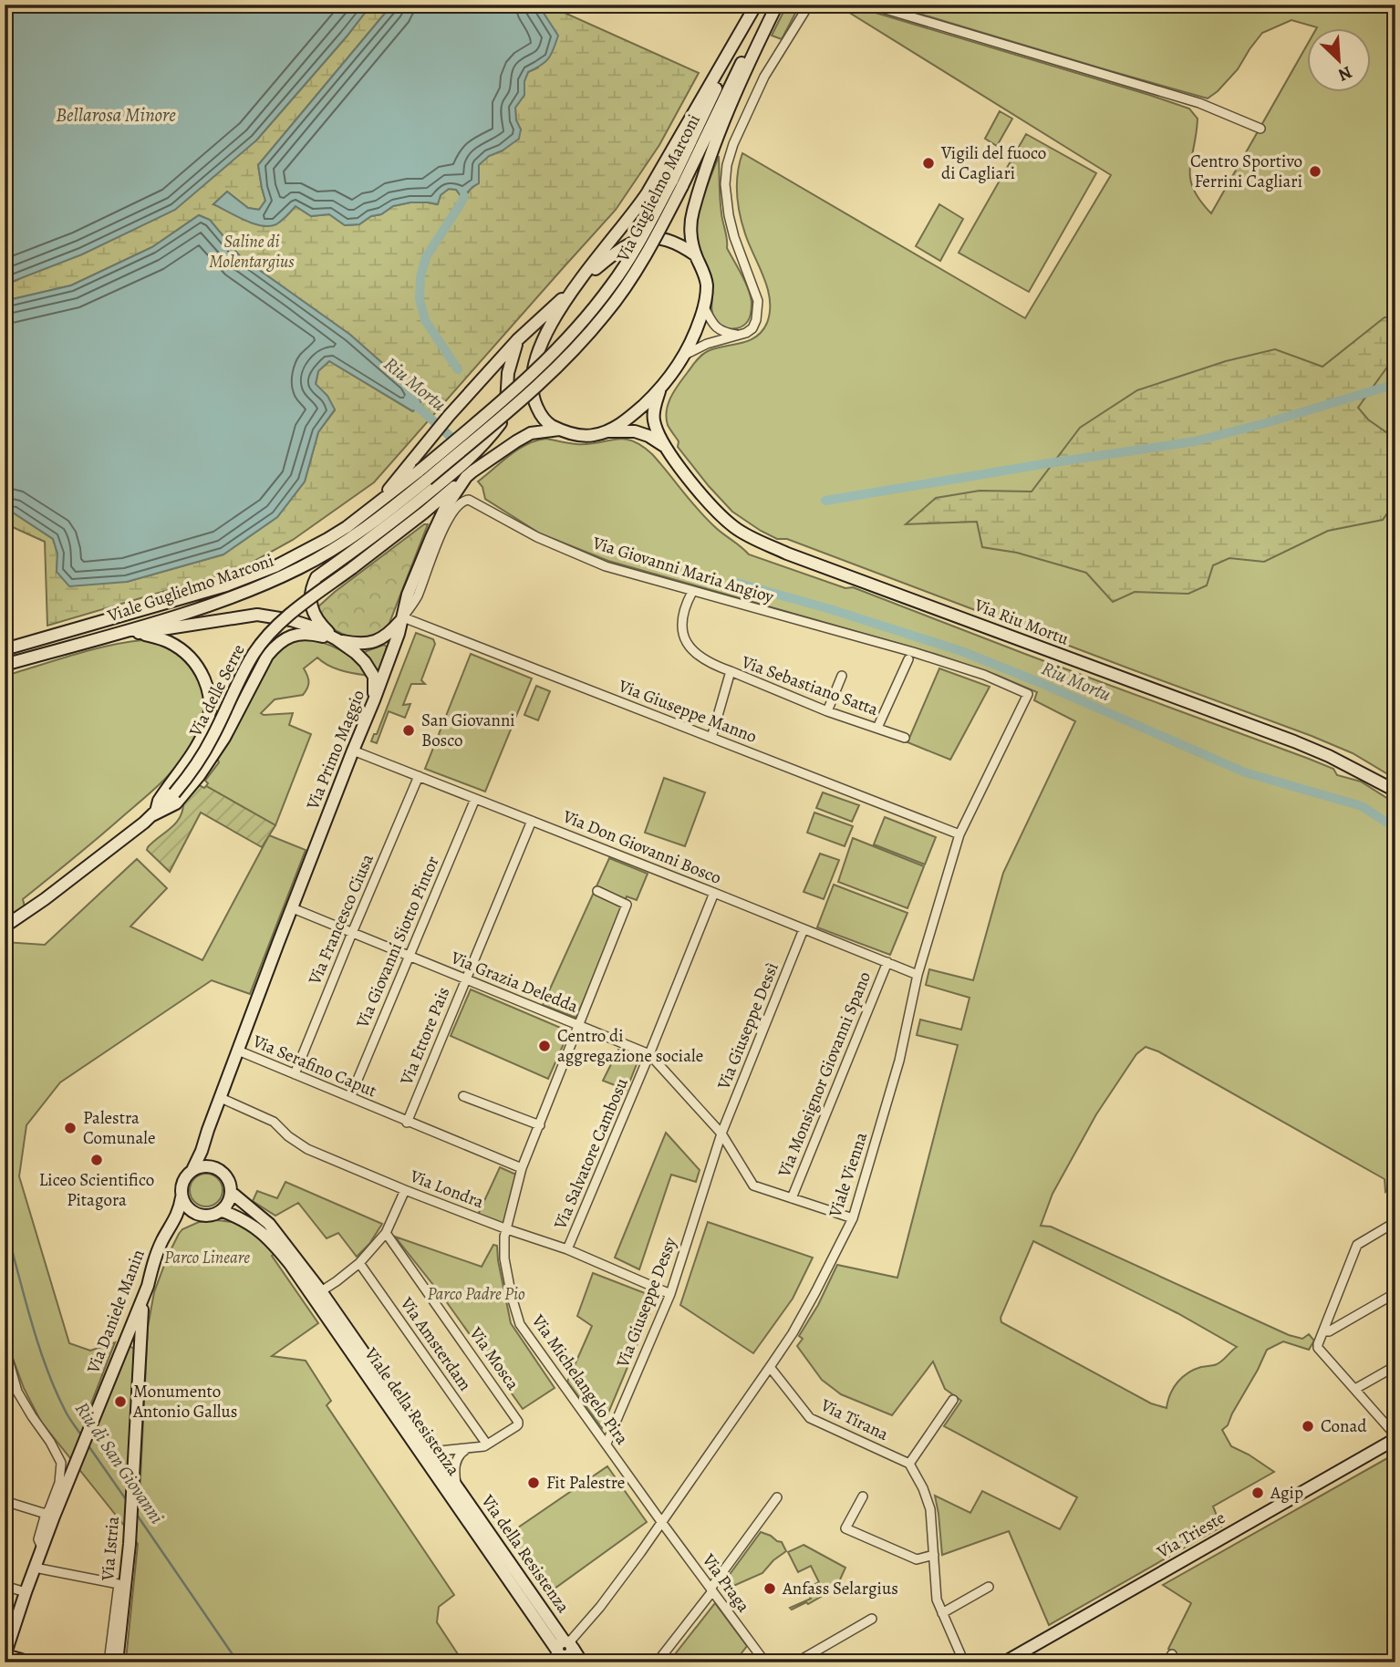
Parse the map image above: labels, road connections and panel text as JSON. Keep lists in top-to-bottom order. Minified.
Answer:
{"streets":{"main road":["Via Guglielmo Marconi","Viale Guglielmo Marconi","Via Riu Mortu","Via delle Serre","Via Primo Maggio","Via Daniele Manin","Viale della Resistenza","Via Trieste","Via Istria","Via della Resistenza"],"street":["Via Giovanni Maria Angioy","Via Sebastiano Satta","Via Giuseppe Manno","Via Don Giovanni Bosco","Via Francesco Ciusa","Via Giovanni Siotto Pintor","Via Grazia Deledda","Via Giuseppe Dessì","Via Ettore Pais","Via Serafino Caput","Via Monsignor Giovanni Spano","Via Salvatore Cambosu","Viale Vienna","Via Londra","Via Giuseppe Dessy","Via Amsterdam","Via Mosca","Via Michelangelo Pira","Via Tirana","Via Praga"]},"crossings":[["Via Guglielmo Marconi","Viale Guglielmo Marconi"],["Via Giovanni Maria Angioy","Via Giuseppe Manno"],["Via Giovanni Maria Angioy","Via Primo Maggio"],["Via Giovanni Maria Angioy","Viale Vienna"],["Via Riu Mortu","Via Primo Maggio"],["Via Sebastiano Satta","Via Giuseppe Manno"],["Via delle Serre","Via Primo Maggio"],["Via Giuseppe Manno","Via Primo Maggio"],["Via Giuseppe Manno","Viale Vienna"],["Via Primo Maggio","Via Don Giovanni Bosco"],["Via Primo Maggio","Via Grazia Deledda"],["Via Primo Maggio","Via Serafino Caput"],["Via Primo Maggio","Via Londra"],["Via Primo Maggio","Via Daniele Manin"],["Via Primo Maggio","Viale della Resistenza"],["Via Don Giovanni Bosco","Via Francesco Ciusa"],["Via Don Giovanni Bosco","Via Giovanni Siotto Pintor"],["Via Don Giovanni Bosco","Via Giuseppe Dessì"],["Via Don Giovanni Bosco","Via Ettore Pais"],["Via Don Giovanni Bosco","Via Monsignor Giovanni Spano"],["Via Don Giovanni Bosco","Via Salvatore Cambosu"],["Via Don Giovanni Bosco","Viale Vienna"],["Via Francesco Ciusa","Via Grazia Deledda"],["Via Francesco Ciusa","Via Serafino Caput"],["Via Giovanni Siotto Pintor","Via Grazia Deledda"],["Via Giovanni Siotto Pintor","Via Serafino Caput"],["Via Grazia Deledda","Via Giuseppe Dessì"],["Via Grazia Deledda","Via Ettore Pais"],["Via Grazia Deledda","Via Monsignor Giovanni Spano"],["Via Grazia Deledda","Via Salvatore Cambosu"],["Via Grazia Deledda","Viale Vienna"],["Via Grazia Deledda","Via Giuseppe Dessy"],["Via Grazia Deledda","Via Michelangelo Pira"],["Via Giuseppe Dessì","Via Giuseppe Dessy"],["Via Ettore Pais","Via Serafino Caput"],["Via Serafino Caput","Via Michelangelo Pira"],["Via Salvatore Cambosu","Via Londra"],["Viale Vienna","Via Michelangelo Pira"],["Viale Vienna","Viale della Resistenza"],["Viale Vienna","Via Tirana"],["Viale Vienna","Via della Resistenza"],["Viale Vienna","Via Praga"],["Via Londra","Via Giuseppe Dessy"],["Via Londra","Via Michelangelo Pira"],["Via Giuseppe Dessy","Via Michelangelo Pira"],["Via Daniele Manin","Viale della Resistenza"],["Via Daniele Manin","Via Istria"],["Via Amsterdam","Via Mosca"],["Via Mosca","Viale della Resistenza"],["Via Mosca","Via della Resistenza"],["Via Michelangelo Pira","Via Praga"],["Viale della Resistenza","Via della Resistenza"]],"water":["Bellarosa Minore","Riu Mortu","Riu di San Giovanni"],"parks":["Saline di Molentargius","Parco Lineare","Parco Padre Pio"],"places":["Vigili del fuoco di Cagliari","Centro Sportivo Ferrini Cagliari","San Giovanni Bosco","Centro di aggregazione sociale","Palestra Comunale","Liceo Scientifico Pitagora","Monumento Antonio Gallus","Conad","Fit Palestre","Agip","Anfass Selargius"],"north":"bottom right"}
